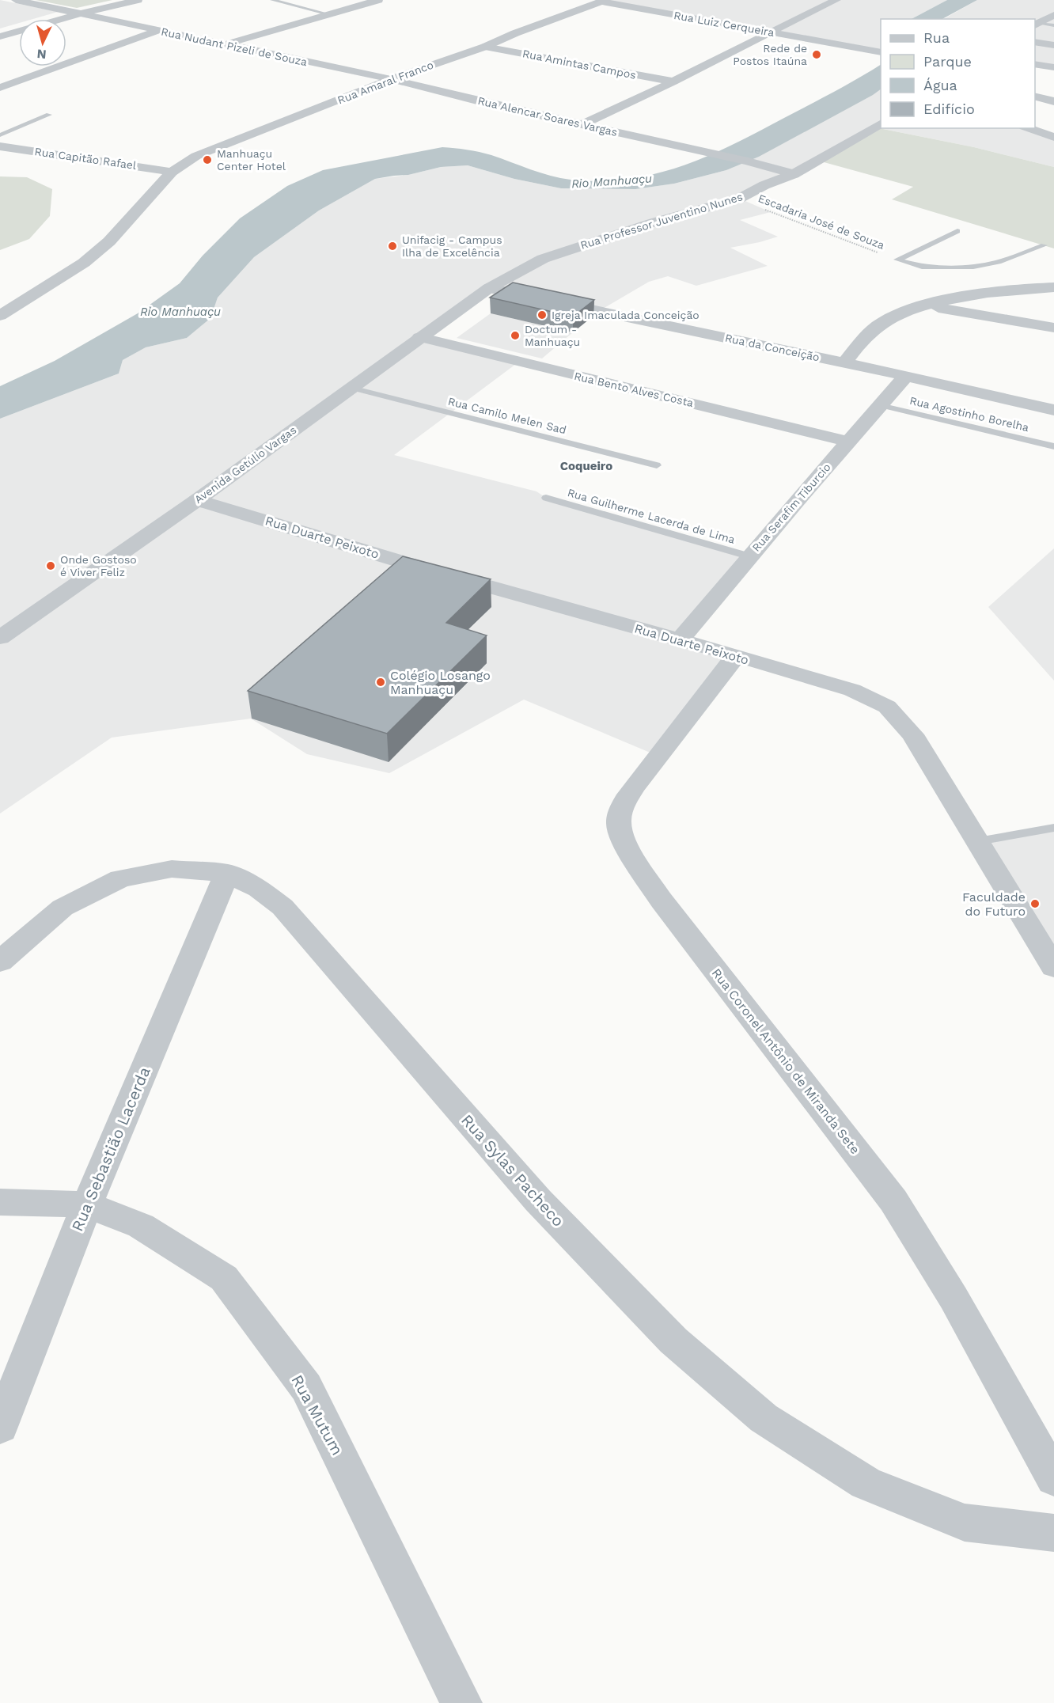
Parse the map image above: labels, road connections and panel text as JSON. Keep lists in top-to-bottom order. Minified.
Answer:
{"streets":{"street":["Rua Luiz Cerqueira","Rua Nudant Pizeli de Souza","Rua Amintas Campos","Rua Amaral Franco","Rua Alencar Soares Vargas","Rua Capitão Rafael","Rua Professor Juventino Nunes","Rua da Conceição","Rua Bento Alves Costa","Avenida Getúlio Vargas","Rua Serafim Tiburcio","Rua Duarte Peixoto","Rua Coronel Antônio de Miranda Sete","Rua Sebastião Lacerda","Rua Sylas Pacheco","Rua Mutum"],"lane":["Rua Agostinho Borelha","Rua Camilo Melen Sad","Rua Guilherme Lacerda de Lima"],"path":["Escadaria José de Souza"]},"crossings":[["Rua Luiz Cerqueira","Rua Amaral Franco"],["Rua Nudant Pizeli de Souza","Rua Amaral Franco"],["Rua Nudant Pizeli de Souza","Rua Alencar Soares Vargas"],["Rua Amintas Campos","Rua Amaral Franco"],["Rua Amaral Franco","Rua Alencar Soares Vargas"],["Rua Amaral Franco","Rua Capitão Rafael"],["Rua Alencar Soares Vargas","Rua Professor Juventino Nunes"],["Rua Professor Juventino Nunes","Escadaria José de Souza"],["Rua Professor Juventino Nunes","Rua da Conceição"],["Rua Professor Juventino Nunes","Avenida Getúlio Vargas"],["Rua da Conceição","Avenida Getúlio Vargas"],["Rua da Conceição","Rua Serafim Tiburcio"],["Rua Bento Alves Costa","Avenida Getúlio Vargas"],["Rua Bento Alves Costa","Rua Serafim Tiburcio"],["Rua Agostinho Borelha","Rua Serafim Tiburcio"],["Rua Camilo Melen Sad","Avenida Getúlio Vargas"],["Avenida Getúlio Vargas","Rua Duarte Peixoto"],["Rua Serafim Tiburcio","Rua Guilherme Lacerda de Lima"],["Rua Serafim Tiburcio","Rua Duarte Peixoto"],["Rua Duarte Peixoto","Rua Coronel Antônio de Miranda Sete"],["Rua Sebastião Lacerda","Rua Sylas Pacheco"],["Rua Sebastião Lacerda","Rua Mutum"]],"districts":["Coqueiro"],"water":["Rio Manhuaçu"],"places":["Rede de Postos Itaúna","Manhuaçu Center Hotel","Unifacig - Campus Ilha de Excelência","Igreja Imaculada Conceição","Doctum - Manhuaçu","Onde Gostoso é Viver Feliz","Colégio Losango Manhuaçu","Faculdade do Futuro"],"legend":["Rua","Parque","Água","Edifício"],"north":"bottom"}
